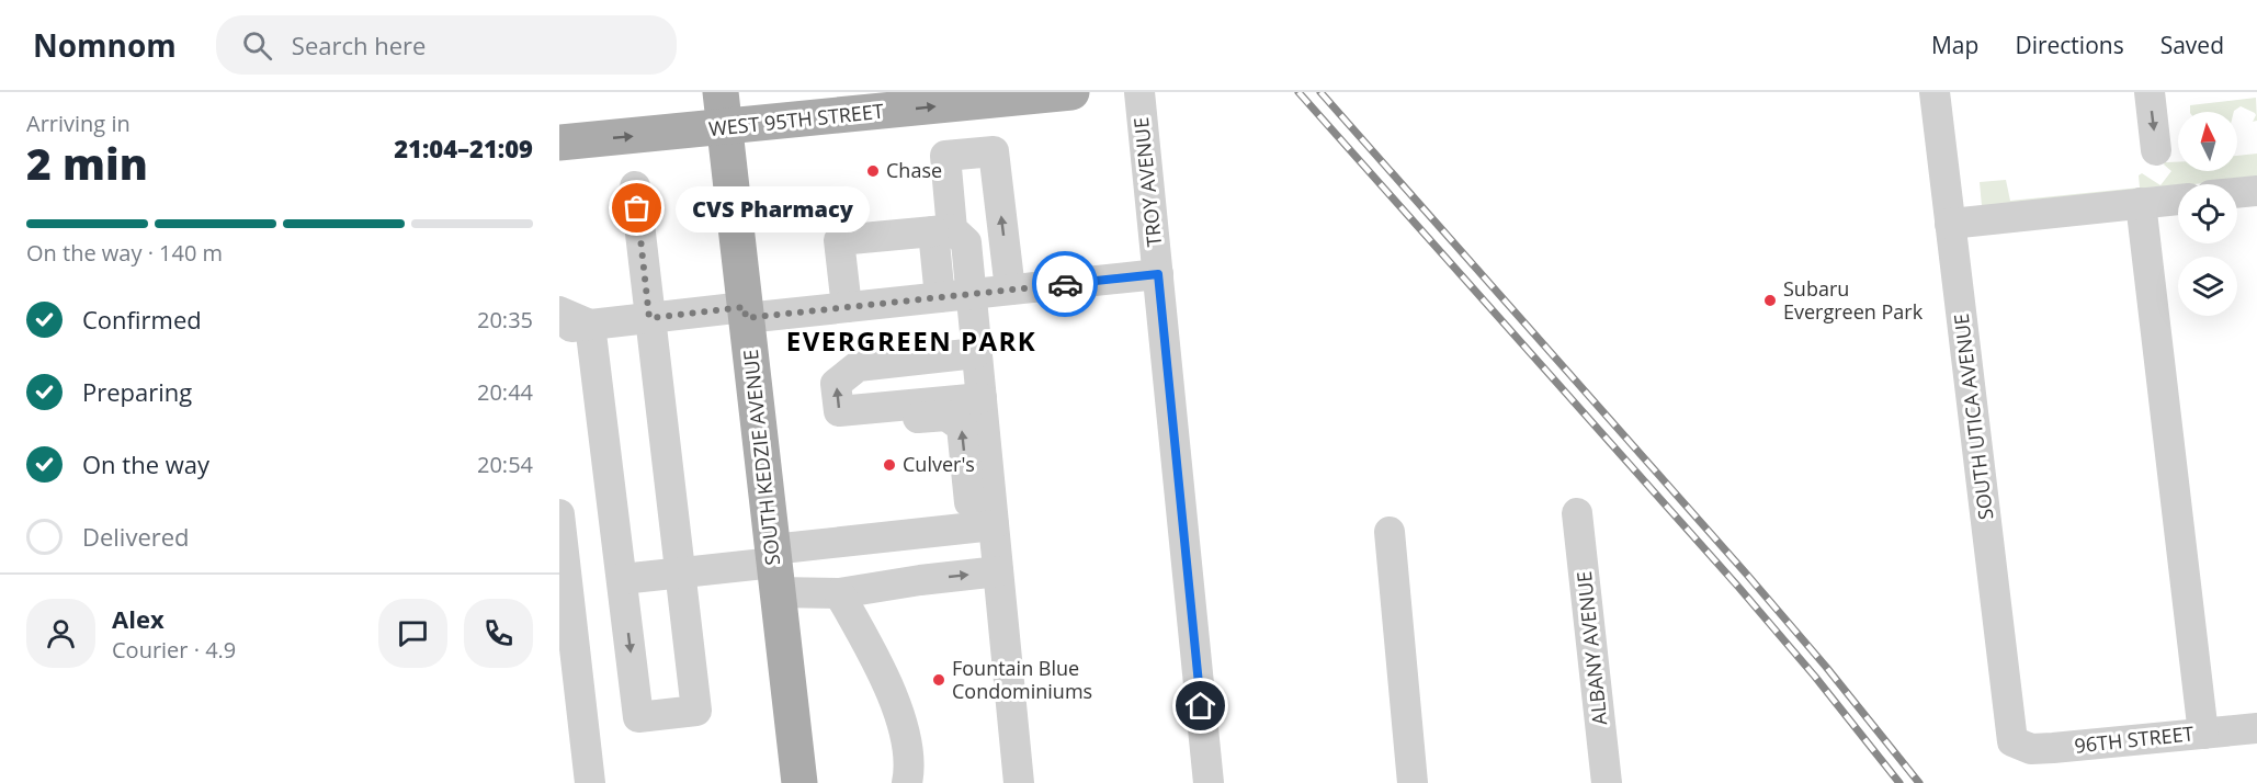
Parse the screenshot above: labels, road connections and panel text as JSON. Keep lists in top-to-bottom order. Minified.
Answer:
{"streets":{"main road":["WEST 95TH STREET","SOUTH KEDZIE AVENUE"],"street":["TROY AVENUE","SOUTH UTICA AVENUE","ALBANY AVENUE","96TH STREET"]},"crossings":[["WEST 95TH STREET","SOUTH KEDZIE AVENUE"],["SOUTH UTICA AVENUE","96TH STREET"]],"one_way":["WEST 95TH STREET"],"districts":["EVERGREEN PARK"],"places":["Chase","CVS Pharmacy","Subaru Evergreen Park","Culver's","Fountain Blue Condominiums"],"north":"top","page":{"header":"Nomnom","search":"Search here","nav":["Map","Directions","Saved"],"heading":["2 min","Arriving in","21:04–21:09"],"panel":["Alex","Courier · 4.9"],"bubble":"CVS Pharmacy","bar":"On the way · 140 m","list":[["Confirmed","20:35"],["Preparing","20:44"],["On the way","20:54"],"Delivered"]}}
